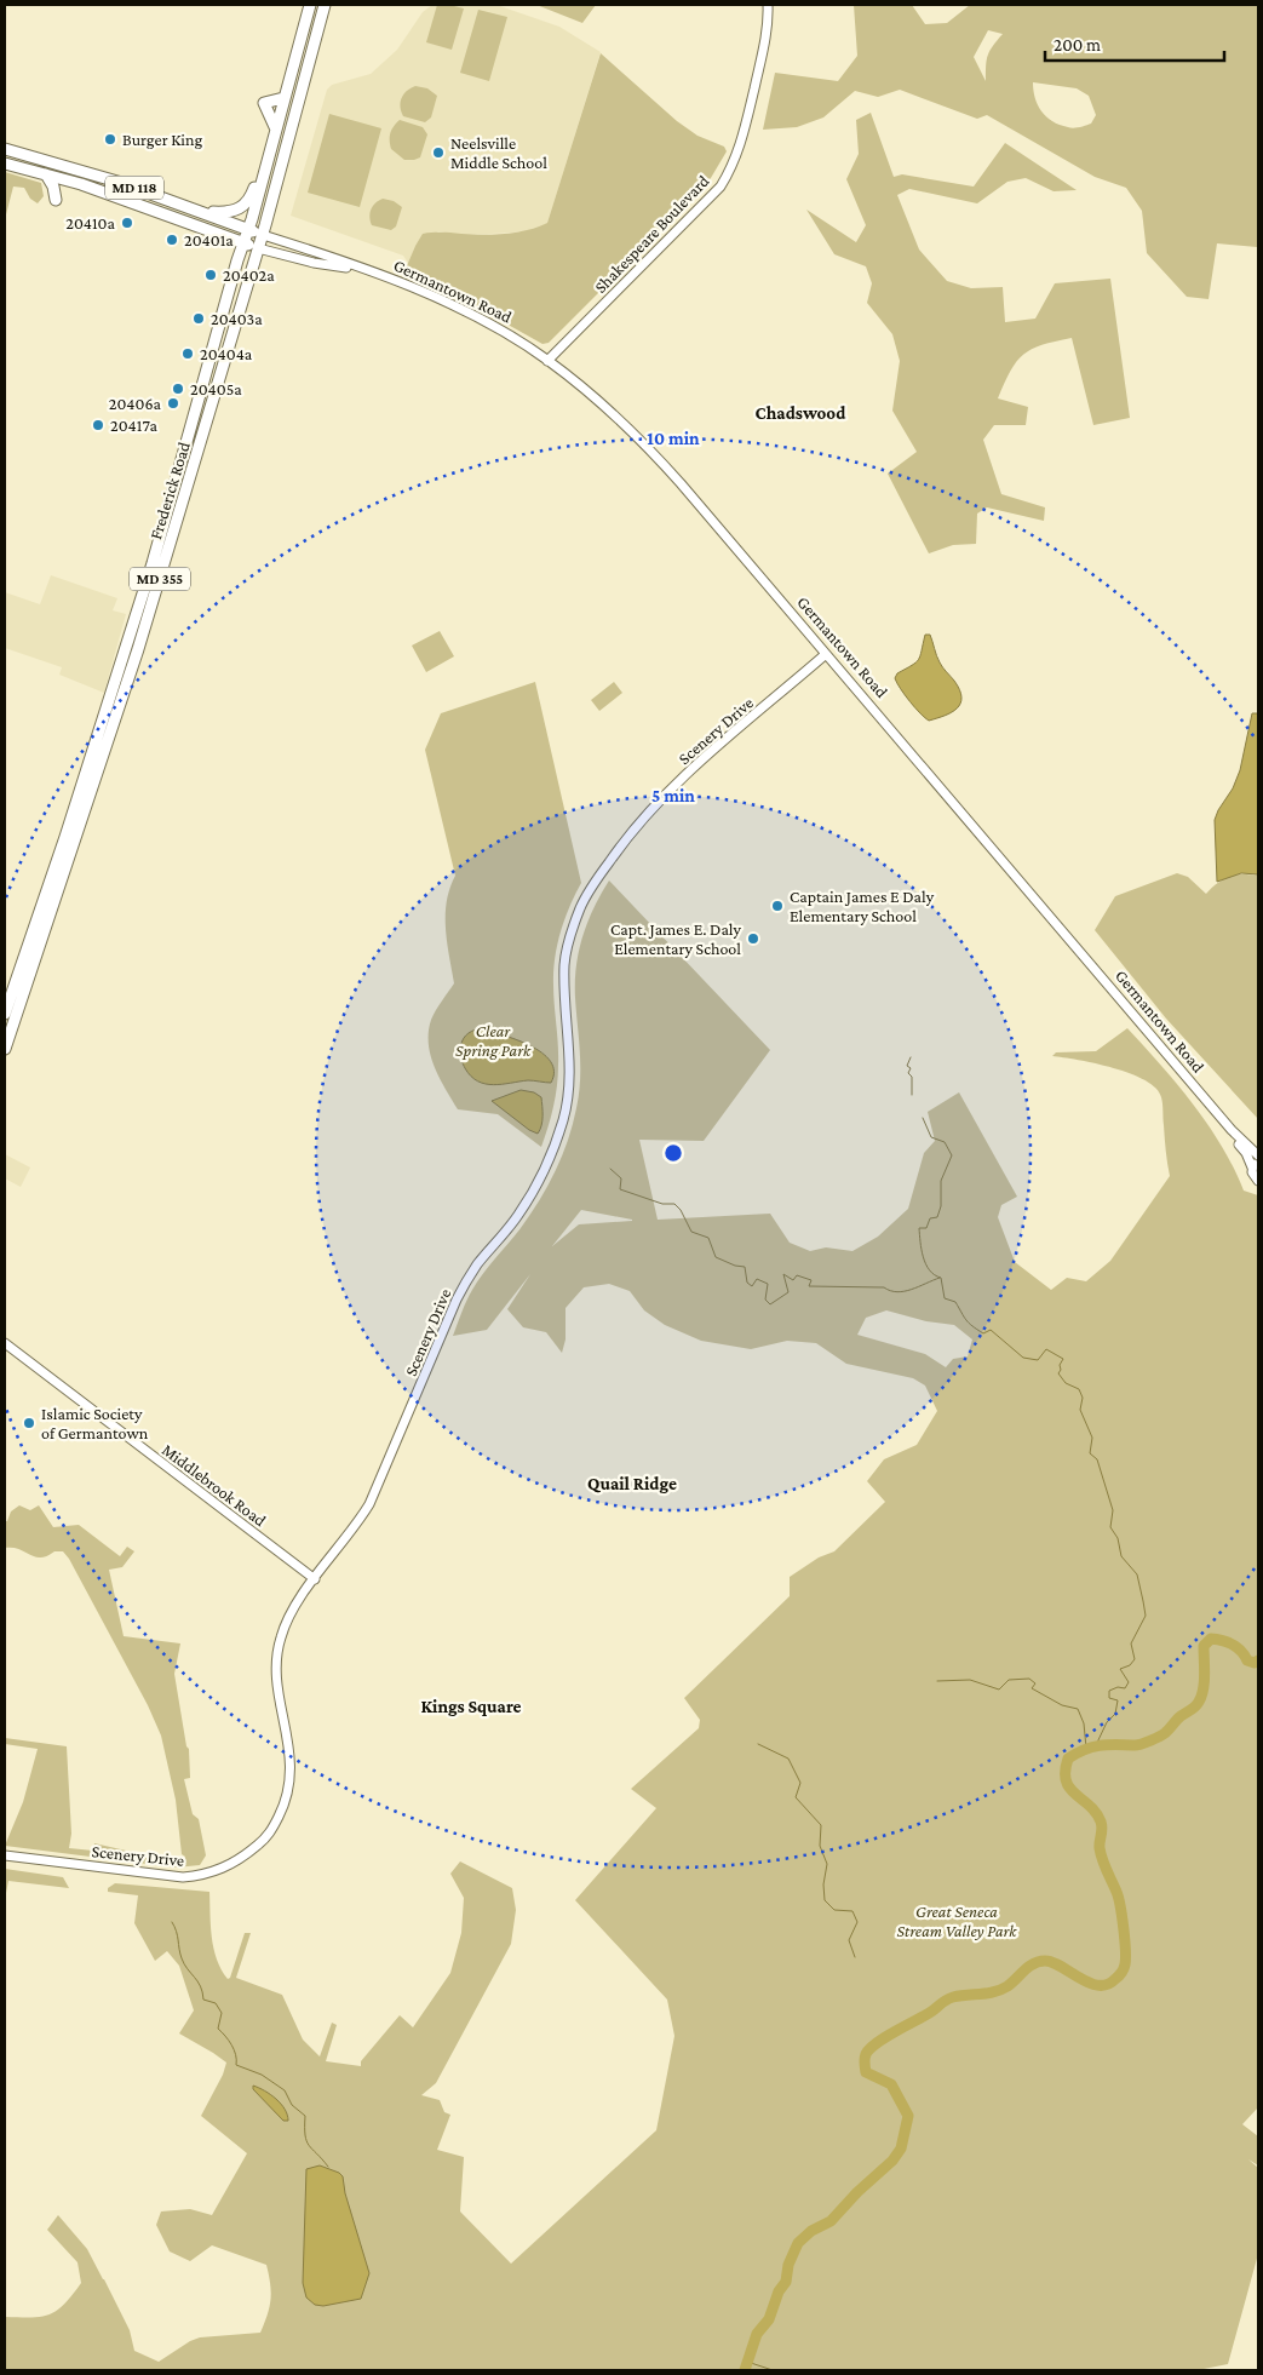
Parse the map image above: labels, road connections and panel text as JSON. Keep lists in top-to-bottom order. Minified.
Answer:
{"streets":{"main road":["MD 118","Germantown Road","Frederick Road","MD 355"],"street":["Shakespeare Boulevard","Scenery Drive","Middlebrook Road"]},"crossings":[["Shakespeare Boulevard","Germantown Road"],["Germantown Road","Frederick Road"],["Germantown Road","Scenery Drive"],["Scenery Drive","Middlebrook Road"]],"districts":["Chadswood","Quail Ridge","Kings Square"],"parks":["Clear Spring Park","Great Seneca Stream Valley Park"],"places":["Burger King","Neelsville Middle School","20410a","20401a","20402a","20403a","20404a","20405a","20406a","20417a","Captain James E Daly Elementary School","Capt. James E. Daly Elementary School","Islamic Society of Germantown"],"scale_bar":"200 m","rings":["10 min","5 min"]}
